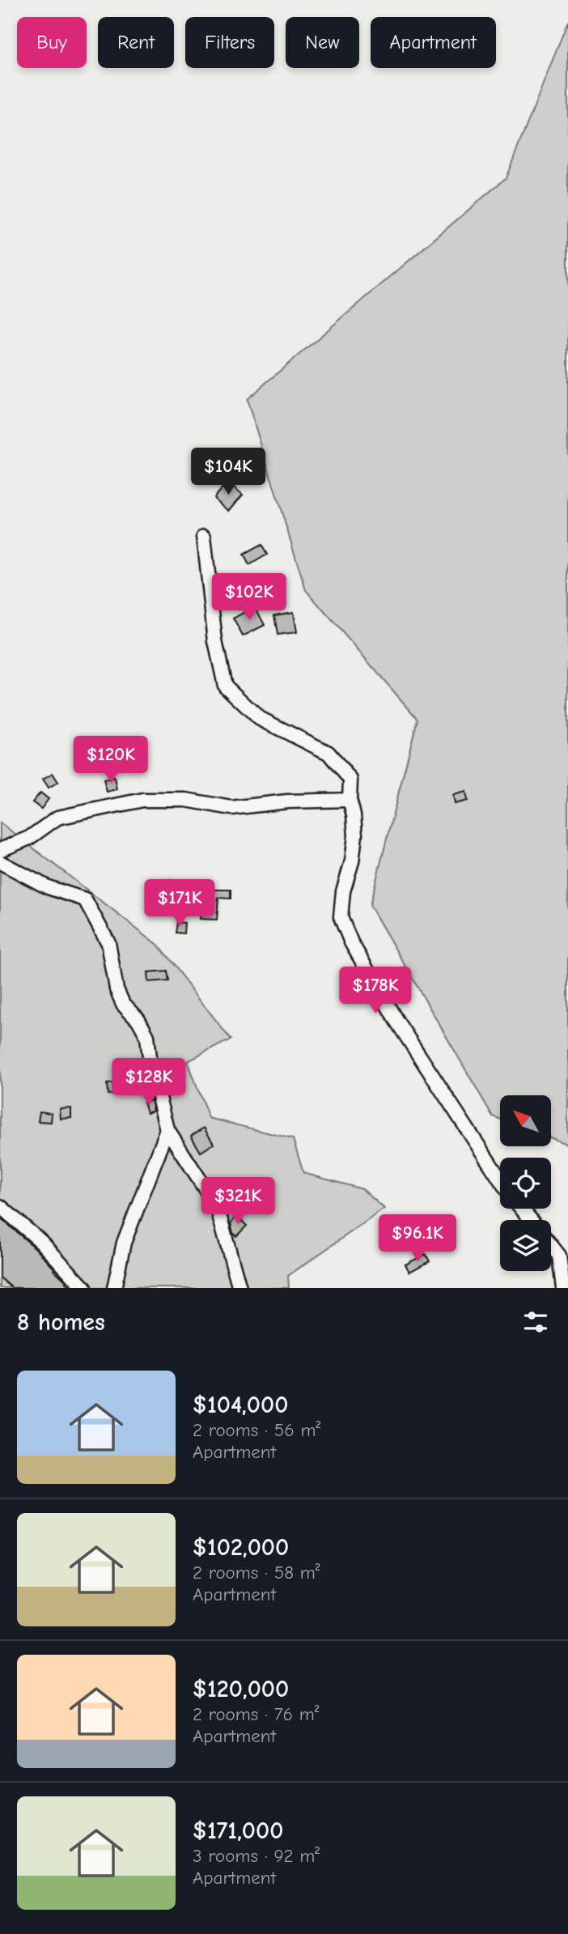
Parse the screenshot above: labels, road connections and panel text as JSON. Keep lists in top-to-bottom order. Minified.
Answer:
{"north":"top left","page":{"chip":["Buy","Rent","Filters","New","Apartment"],"price":["$104K","$102K","$120K","$171K","$178K","$128K","$321K","$96.1K"],"heading":"8 homes","list":[{"name":"$104,000","note":"2 rooms · 56 m² · Apartment"},{"name":"$102,000","note":"2 rooms · 58 m² · Apartment"},{"name":"$120,000","note":"2 rooms · 76 m² · Apartment"},{"name":"$171,000","note":"3 rooms · 92 m² · Apartment"}]}}
